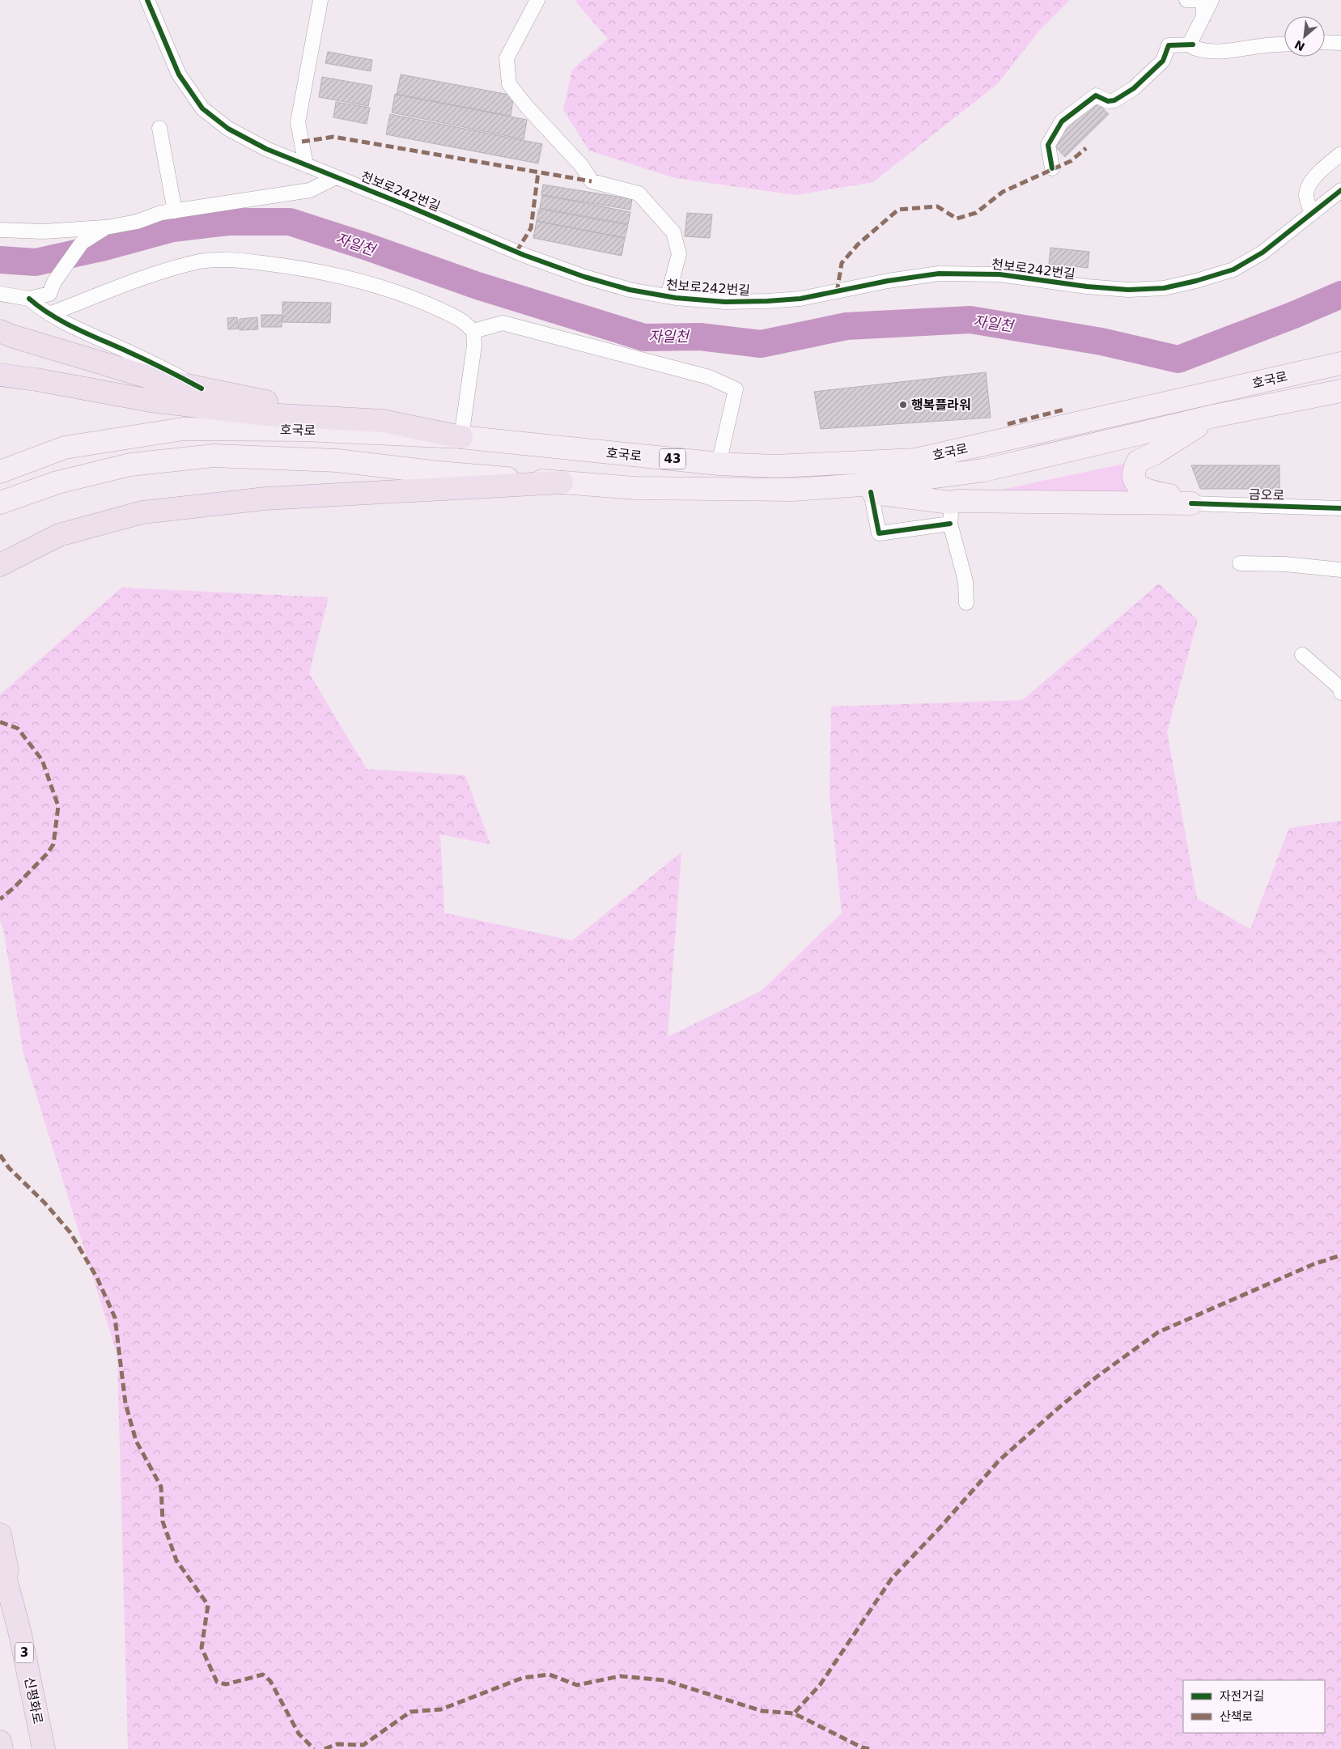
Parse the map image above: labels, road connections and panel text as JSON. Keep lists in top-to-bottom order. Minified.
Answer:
{"streets":{"highway":["3","신평화로"],"main road":["호국로","43"],"street":["천보로242번길","금오로"]},"water":["자일천"],"places":["행복플라워"],"legend":["자전거길","산책로"],"north":"bottom left"}
